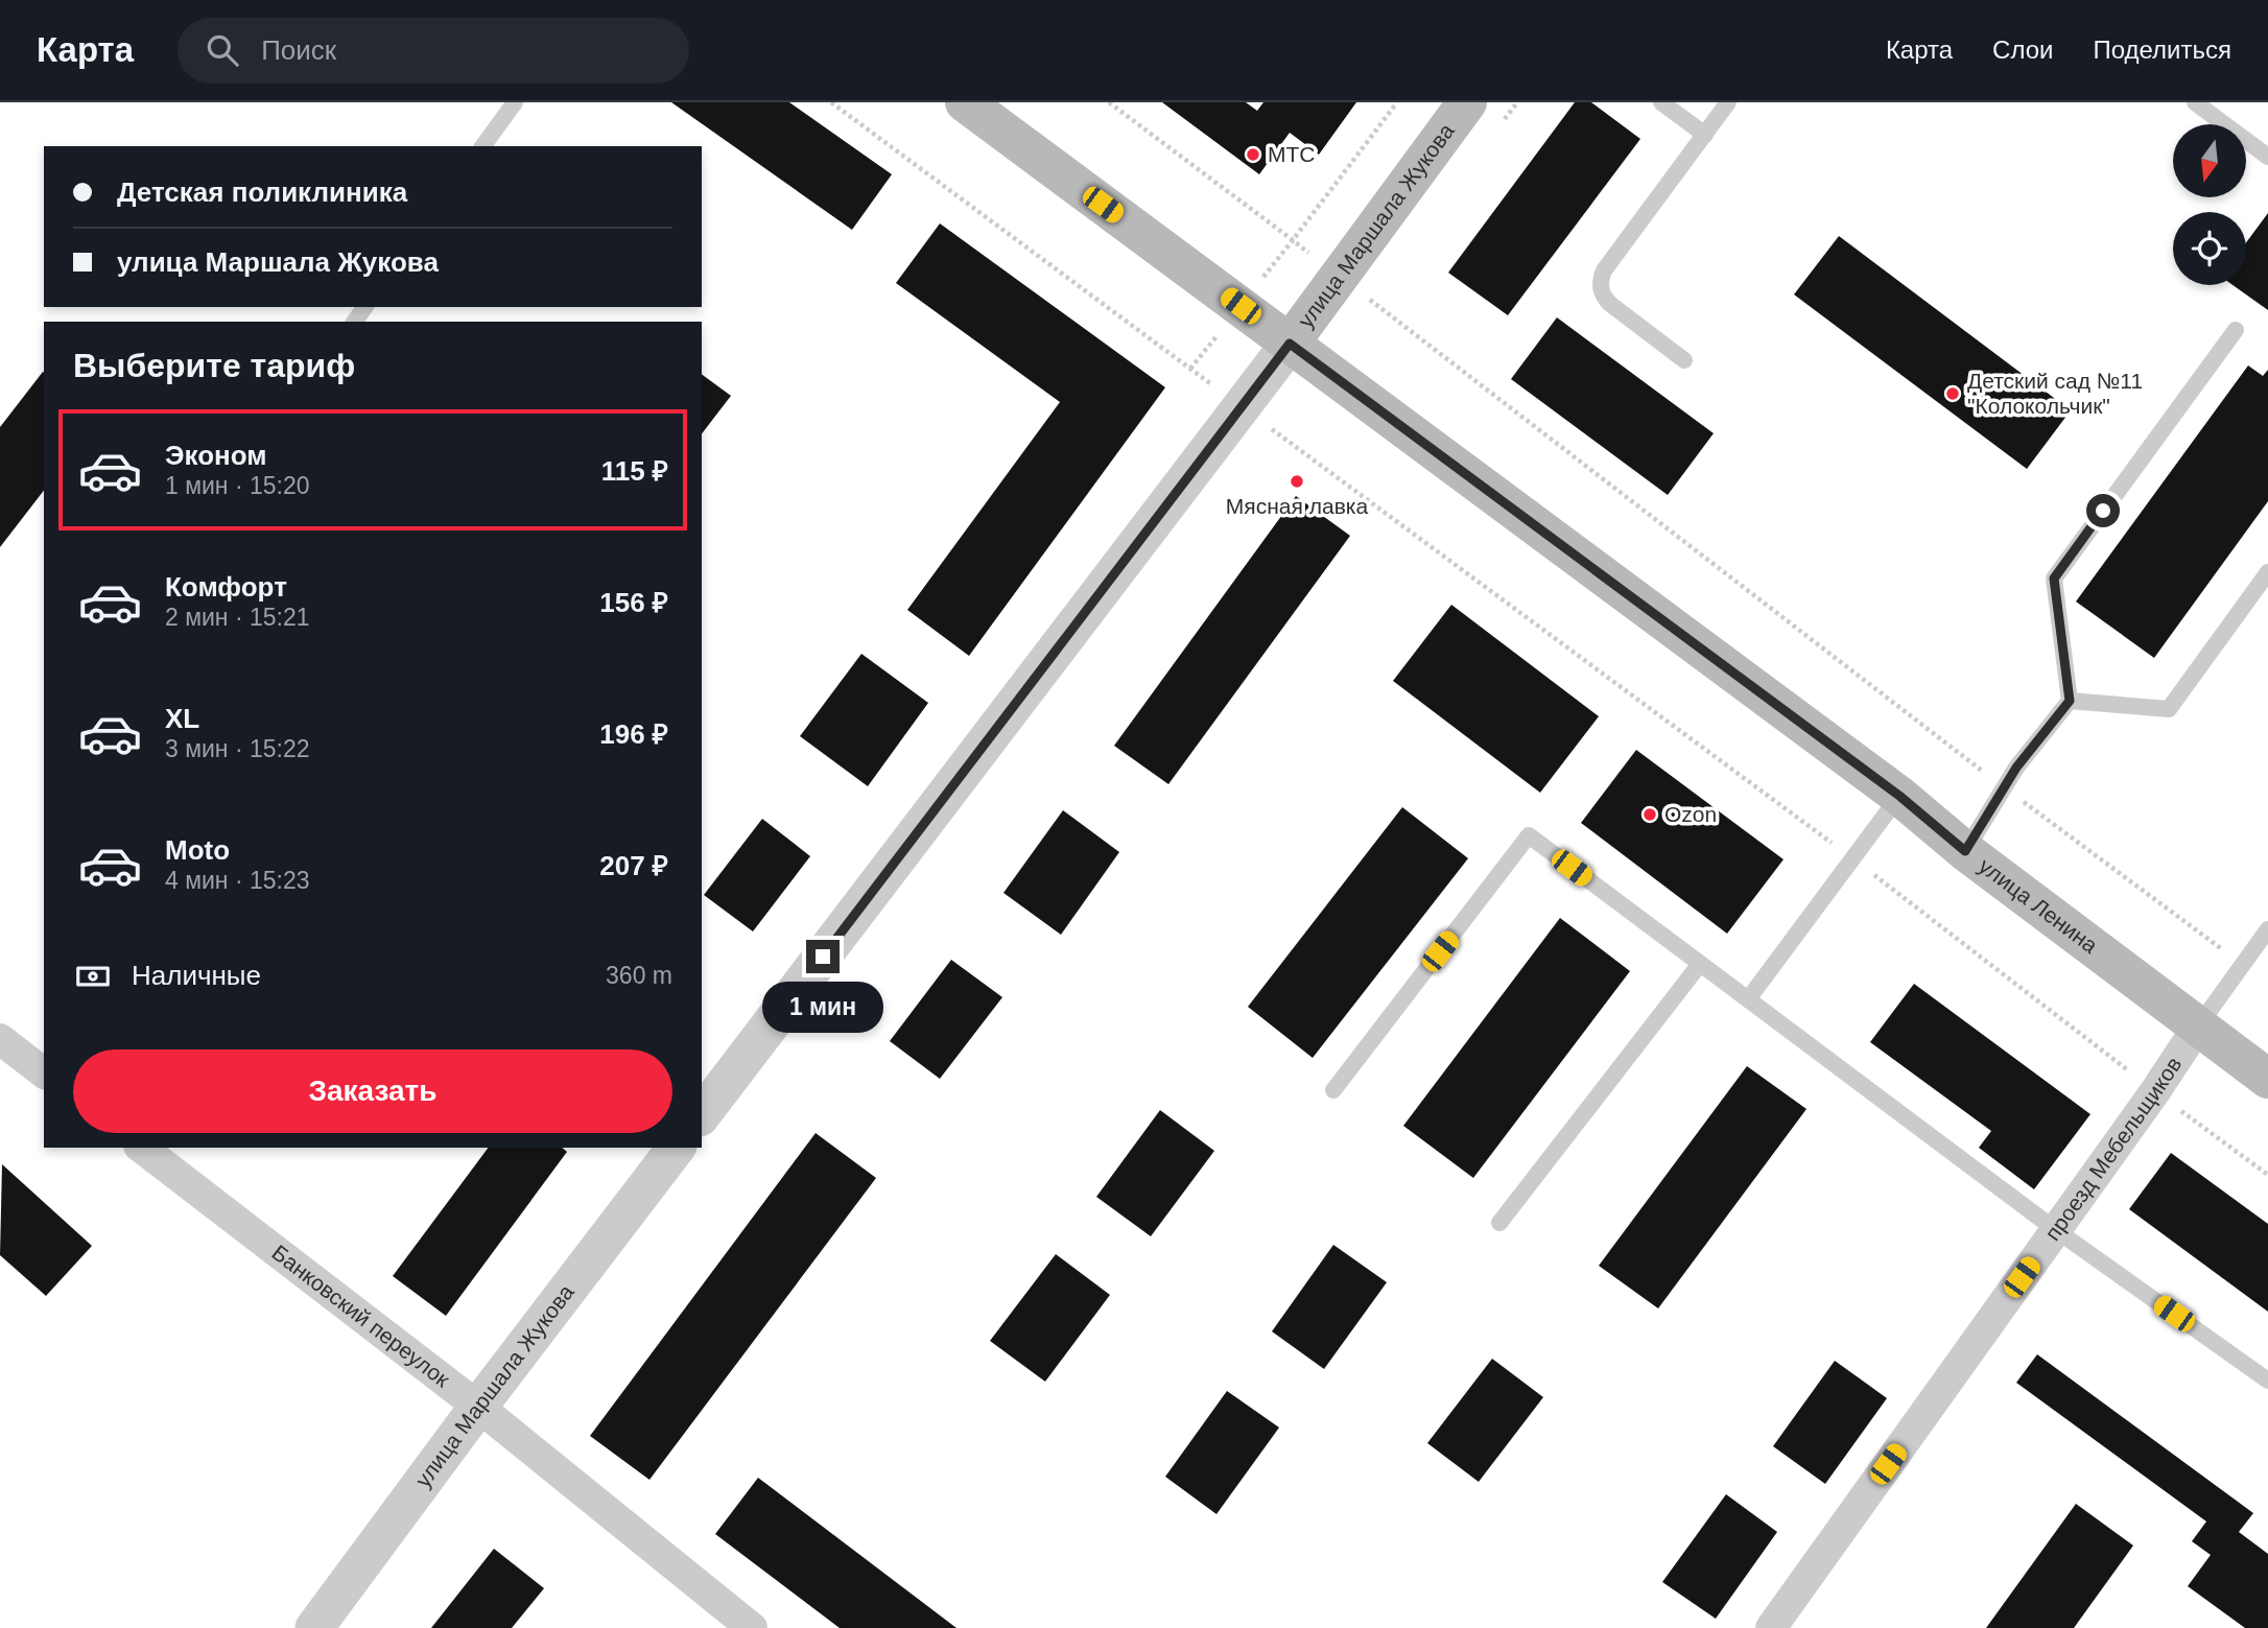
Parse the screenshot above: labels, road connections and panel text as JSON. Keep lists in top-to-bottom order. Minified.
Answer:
{"streets":{"main road":["улица Маршала Жукова","улица Ленина"],"street":["проезд Мебельщиков","Банковский переулок"]},"crossings":[["улица Маршала Жукова","улица Ленина"],["улица Маршала Жукова","Банковский переулок"],["улица Ленина","проезд Мебельщиков"]],"places":["МТС","Детский сад №11 \"Колокольчик\"","Мясная лавка","Ozon"],"north":"bottom","page":{"header":"Карта","search":"Поиск","nav":["Карта","Слои","Поделиться"],"banner":["Детская поликлиника","улица Маршала Жукова"],"heading":"Выберите тариф","list":[{"name":"Эконом","note":"1 мин · 15:20","value":"115 ₽"},{"name":"Комфорт","note":"2 мин · 15:21","value":"156 ₽"},{"name":"XL","note":"3 мин · 15:22","value":"196 ₽"},{"name":"Moto","note":"4 мин · 15:23","value":"207 ₽"}],"pay":["Наличные","360 m"],"bubble":"1 мин","buttons":"Заказать"}}
